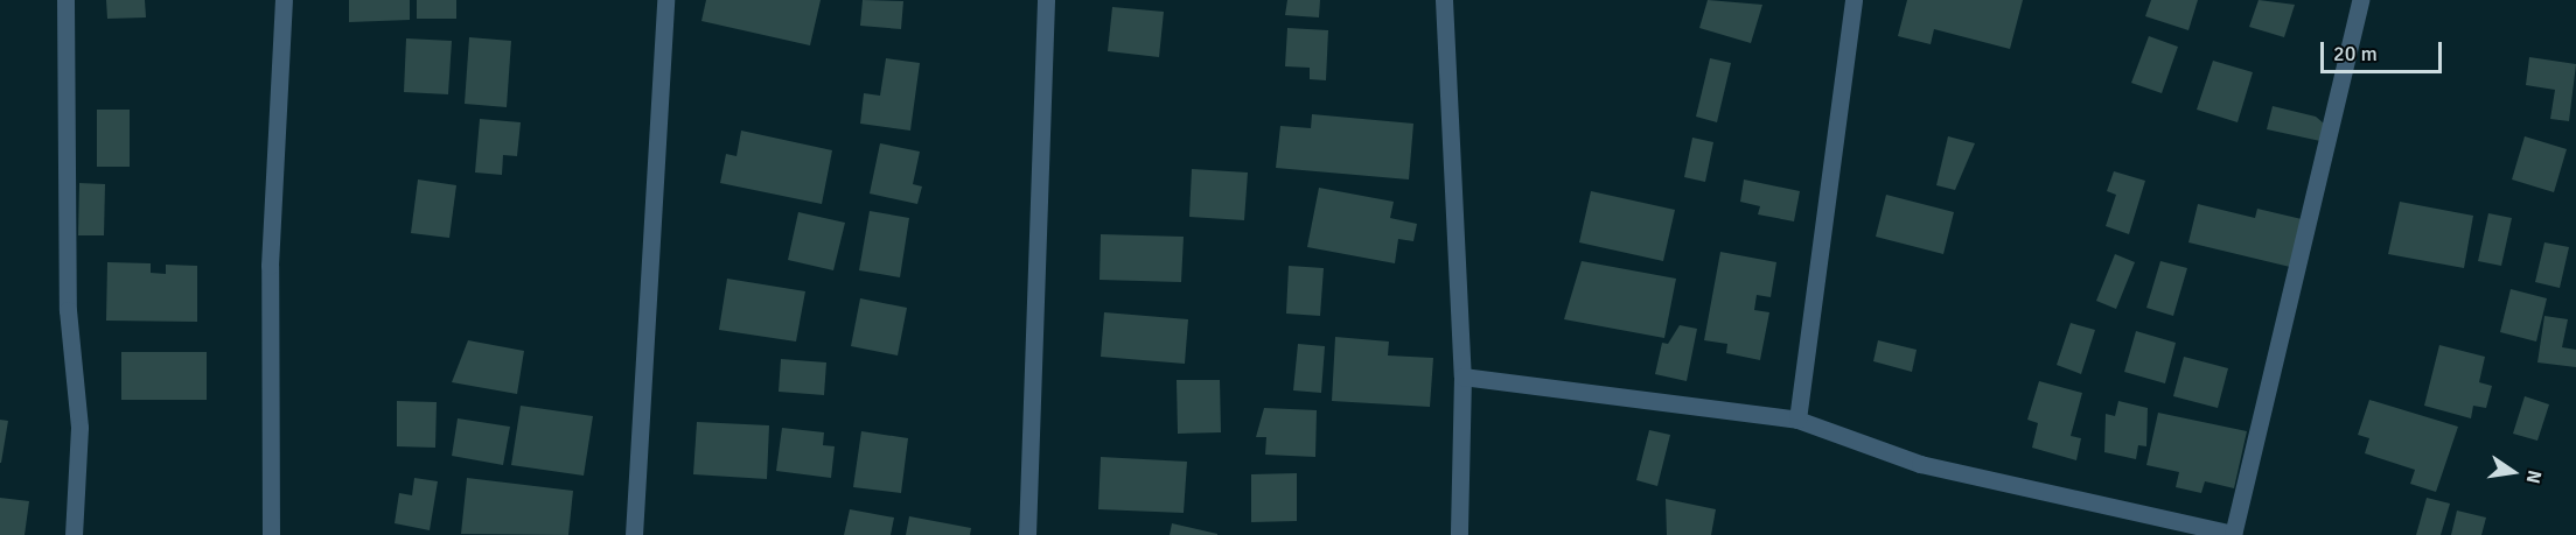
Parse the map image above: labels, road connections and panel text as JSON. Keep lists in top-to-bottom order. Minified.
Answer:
{"scale_bar":"20 m","north":"right"}
